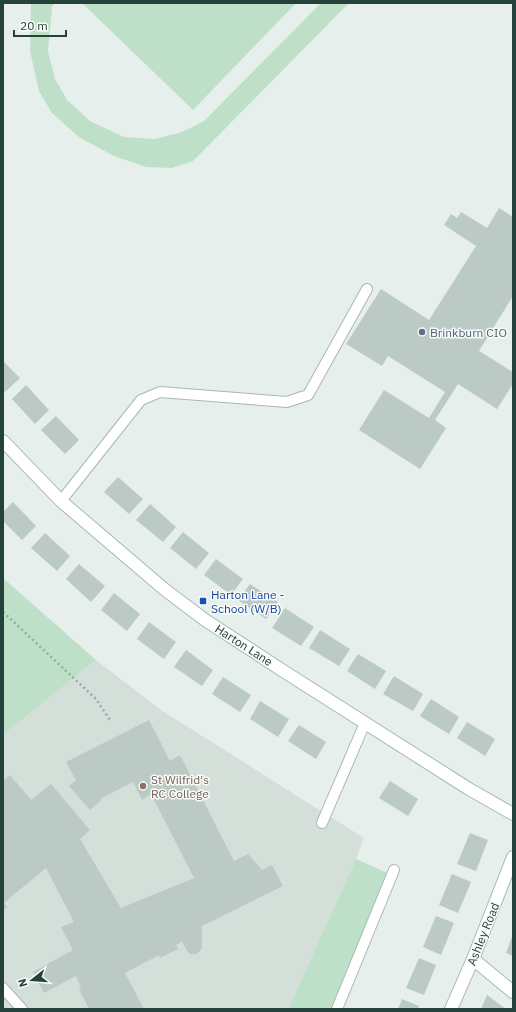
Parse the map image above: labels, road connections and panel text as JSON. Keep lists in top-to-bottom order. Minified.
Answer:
{"streets":{"street":["Harton Lane","Ashley Road"]},"places":{"other":["Brinkburn CIO","St Wilfrid's RC College"],"transit":["Harton Lane - School (W/B)"]},"scale_bar":"20 m","north":"left"}
